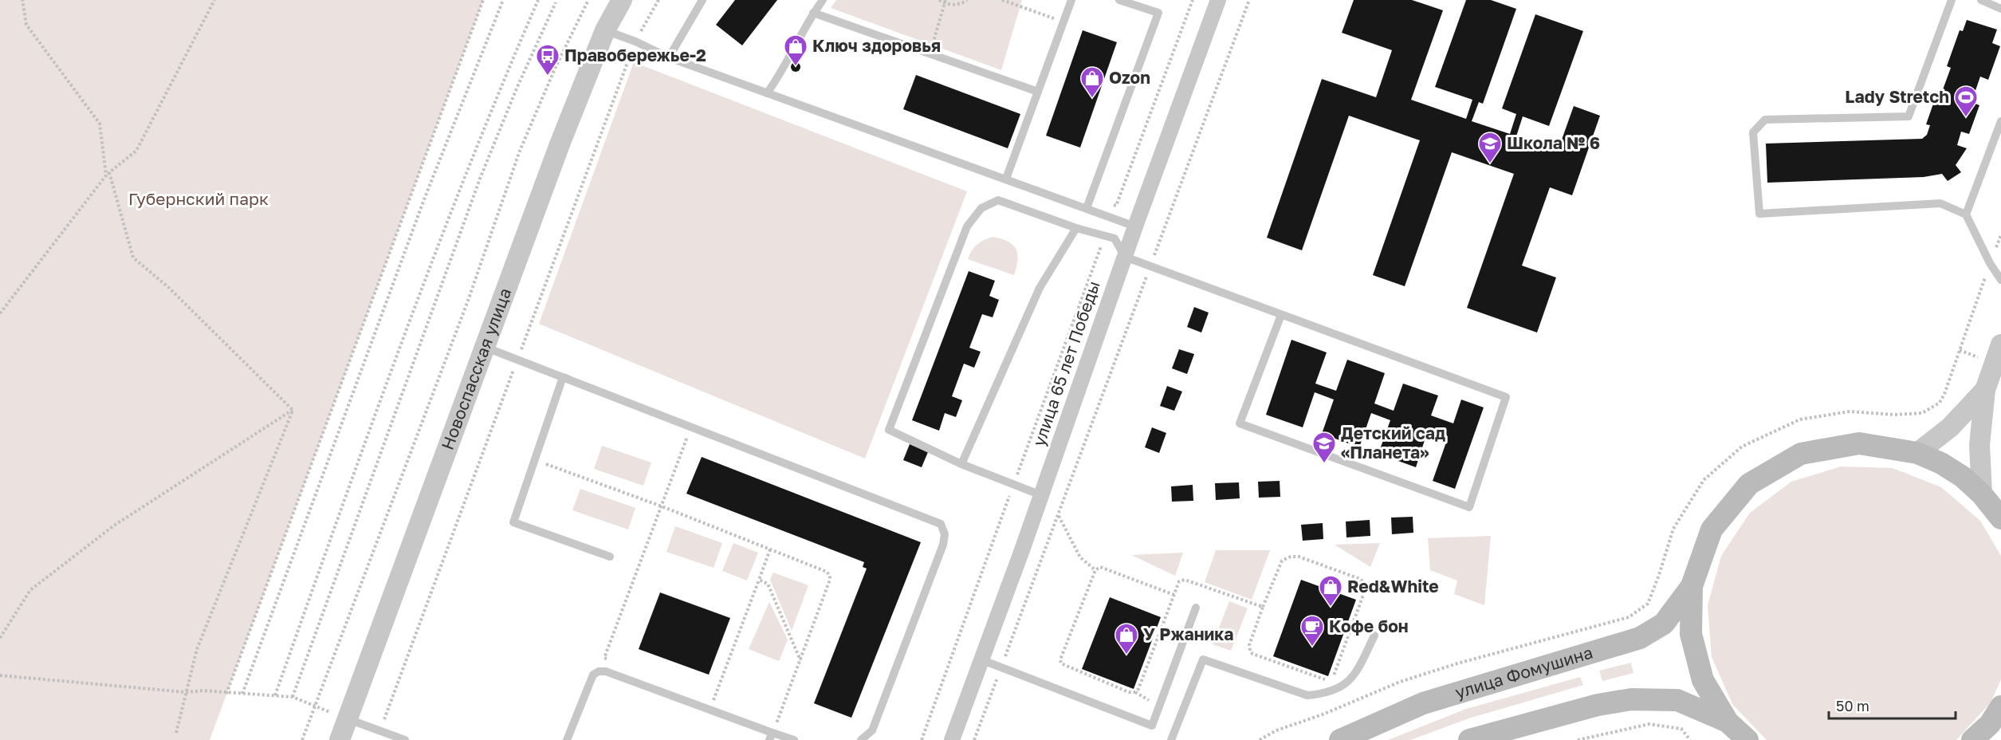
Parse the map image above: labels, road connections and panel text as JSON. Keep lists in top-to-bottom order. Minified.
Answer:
{"streets":{"main road":["улица Фомушина"],"street":["улица 65 лет Победы","Новоспасская улица"]},"parks":["Губернский парк"],"places":{"shop":["Ключ здоровья","Ozon","Red&White","У Ржаника"],"bus stop":["Правобережье-2"],"sports":["Lady Stretch"],"school or university":["Школа № 6","Детский сад «Планета»"],"cafe":["Кофе бон"]},"scale_bar":"50 m"}
